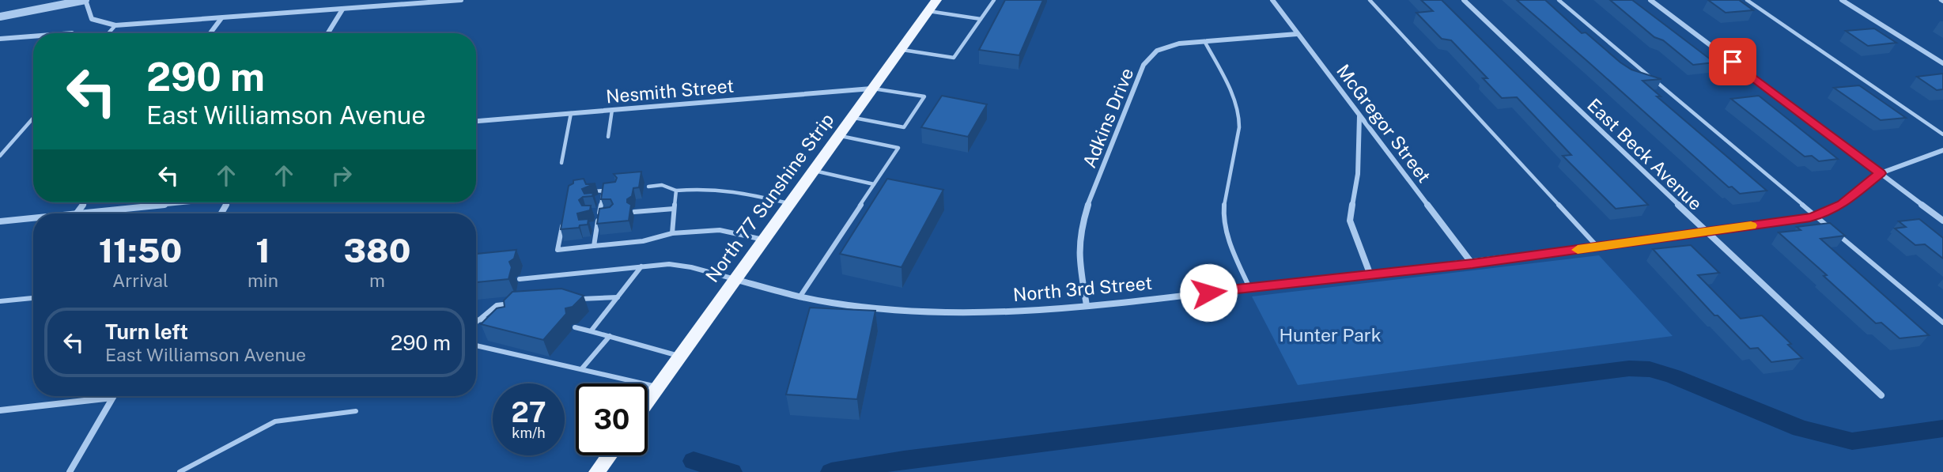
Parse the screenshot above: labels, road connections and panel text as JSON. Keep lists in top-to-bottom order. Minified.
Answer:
{"streets":{"main road":["North 77 Sunshine Strip"],"street":["Nesmith Street","Adkins Drive","McGregor Street","East Beck Avenue","North 3rd Street"]},"crossings":[["Nesmith Street","North 77 Sunshine Strip"],["Adkins Drive","McGregor Street"],["Adkins Drive","North 3rd Street"],["McGregor Street","North 3rd Street"],["East Beck Avenue","North 3rd Street"],["North 77 Sunshine Strip","North 3rd Street"]],"parks":["Hunter Park"],"page":{"turn":["290 m","East Williamson Avenue"],"eta":["11:50","Arrival","1","min","380","m"],"list":[{"name":"Turn left","note":"East Williamson Avenue","value":"290 m"}],"speed":"27 km/h","limit":"30"}}
